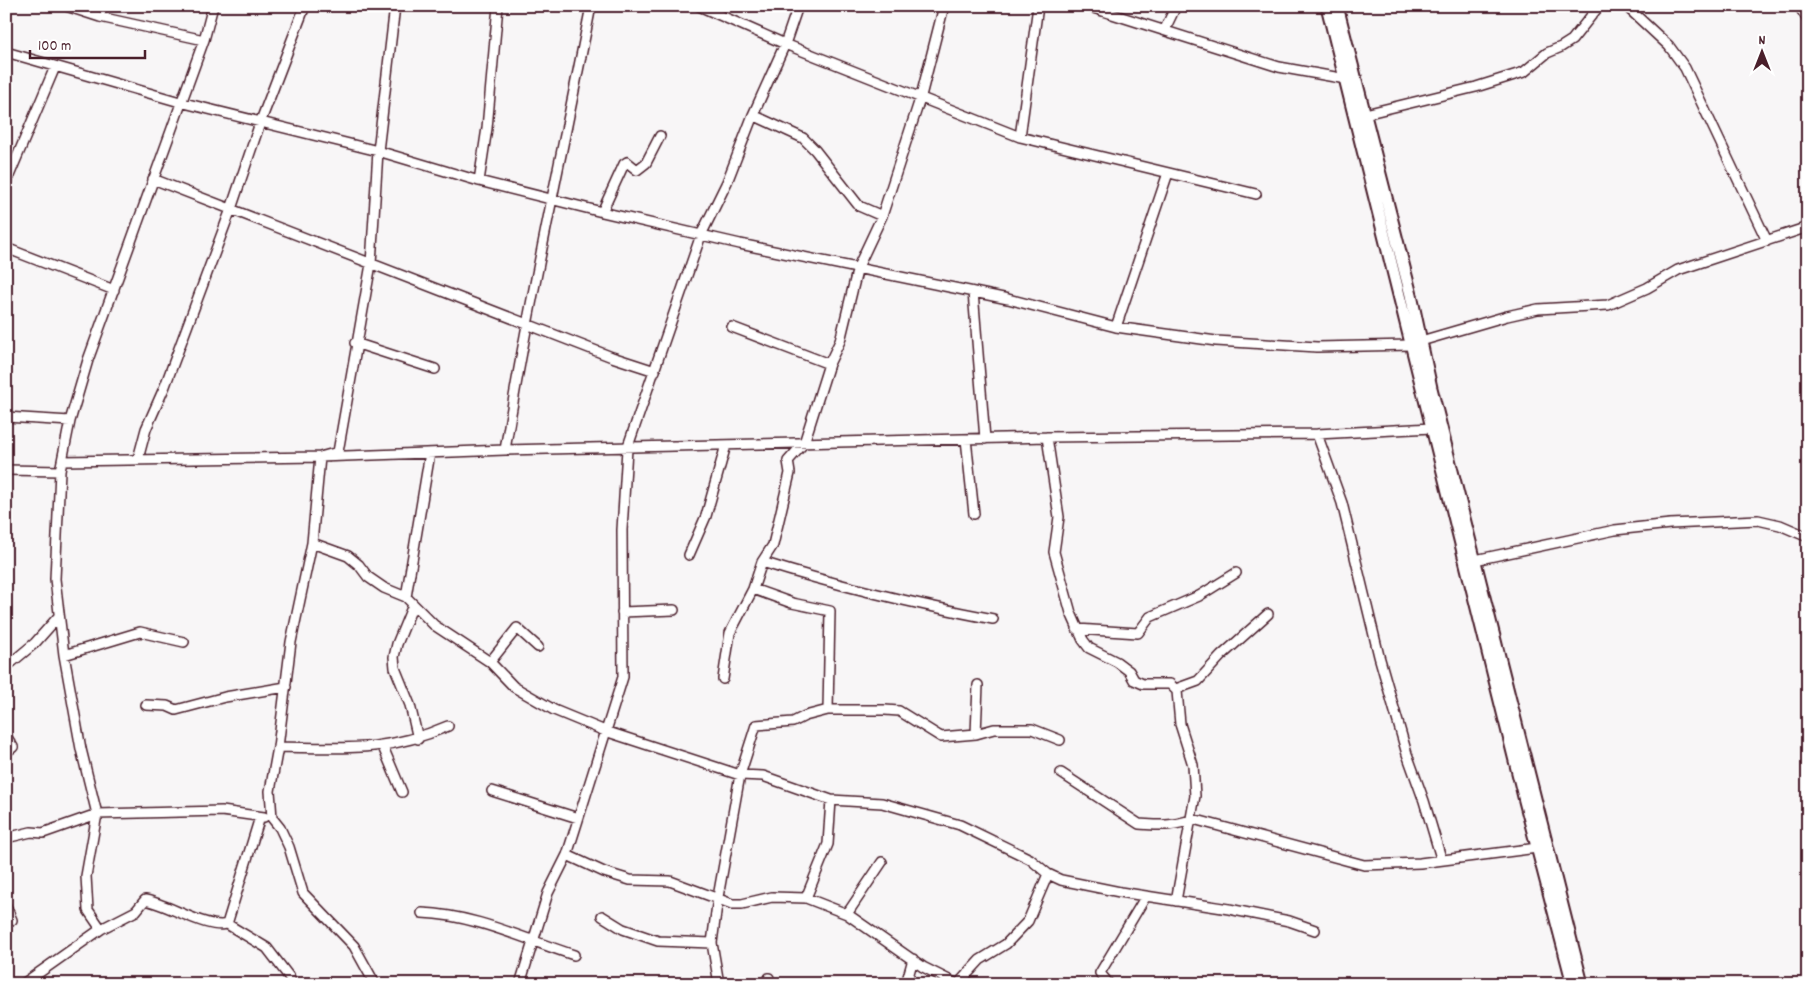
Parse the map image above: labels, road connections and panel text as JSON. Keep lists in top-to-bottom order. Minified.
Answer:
{"scale_bar":"100 m","north":"top"}
